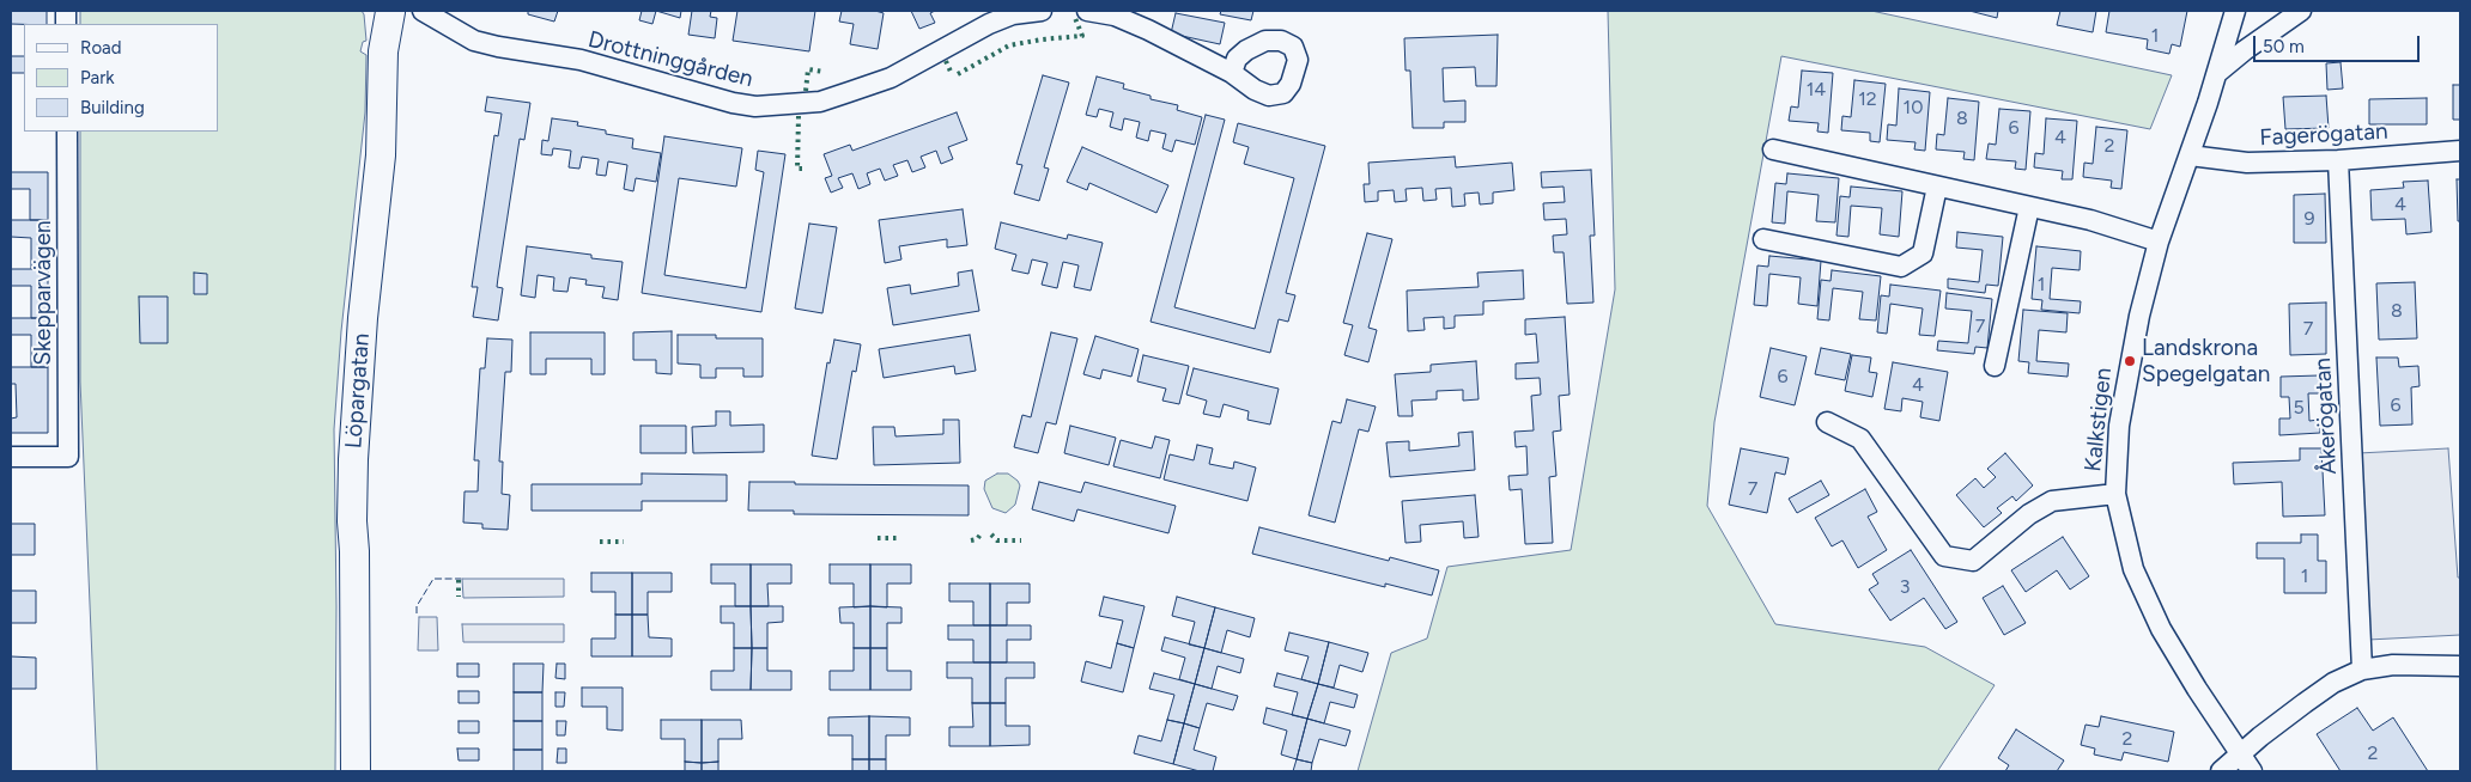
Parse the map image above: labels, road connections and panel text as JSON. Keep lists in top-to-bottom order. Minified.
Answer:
{"streets":{"street":["Drottninggården","Fagerögatan","Skepparvägen","Löpargatan","Åkerögatan","Kalkstigen"]},"crossings":[["Fagerögatan","Åkerögatan"],["Fagerögatan","Kalkstigen"]],"places":["Landskrona Spegelgatan"],"house_numbers":["1","14","12","10","8","6","4","2","4","9","1","8","7","7","6","4","6","5","7","1","3","2","2"],"legend":["Road","Park","Building"],"scale_bar":"50 m"}
